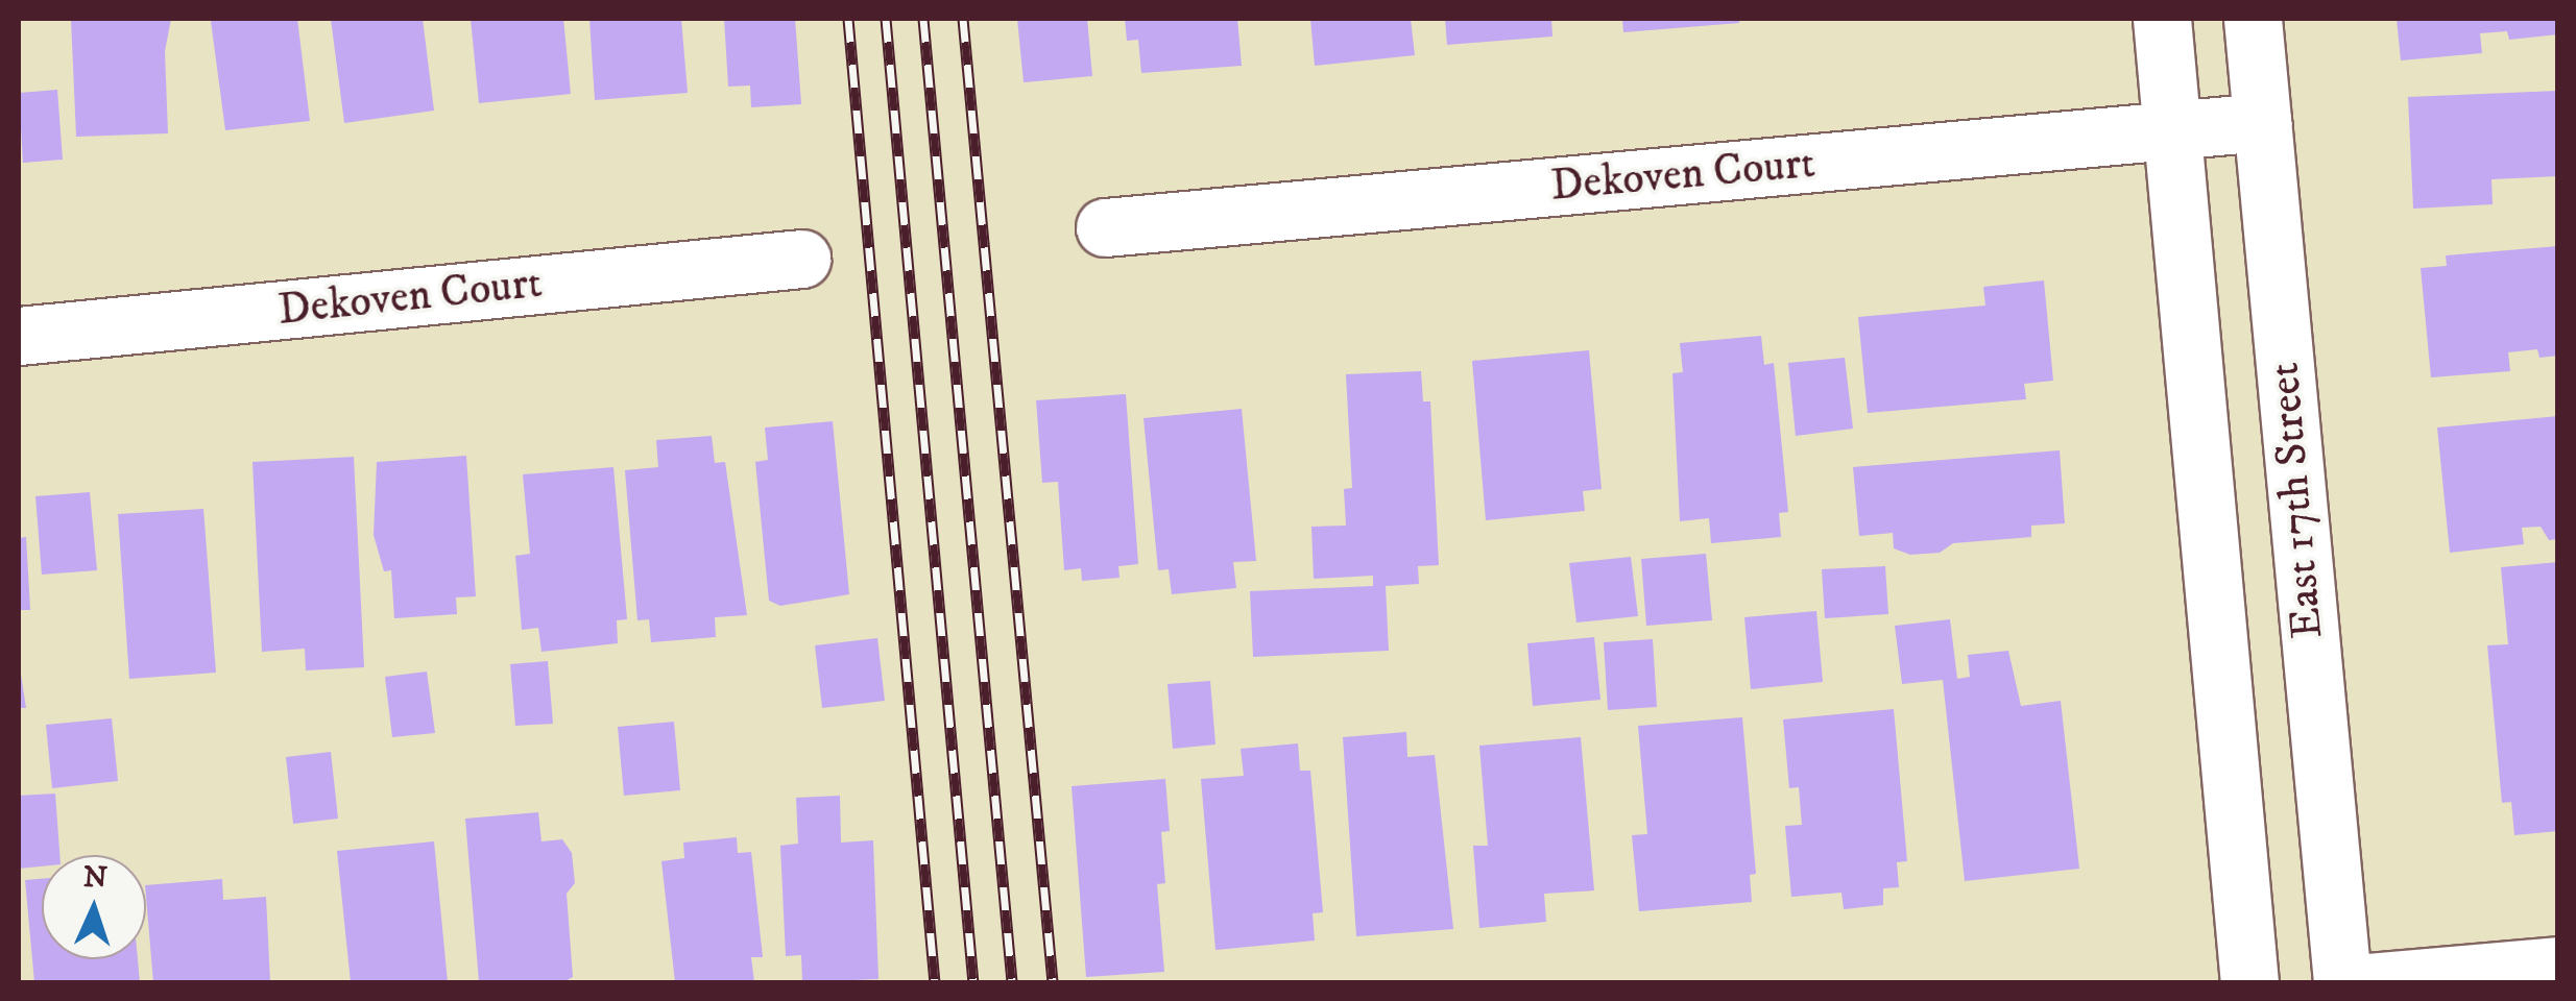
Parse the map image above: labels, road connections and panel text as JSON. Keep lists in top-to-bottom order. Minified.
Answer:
{"streets":{"street":["Dekoven Court","East 17th Street"]},"crossings":[["Dekoven Court","East 17th Street"]],"north":"top"}
